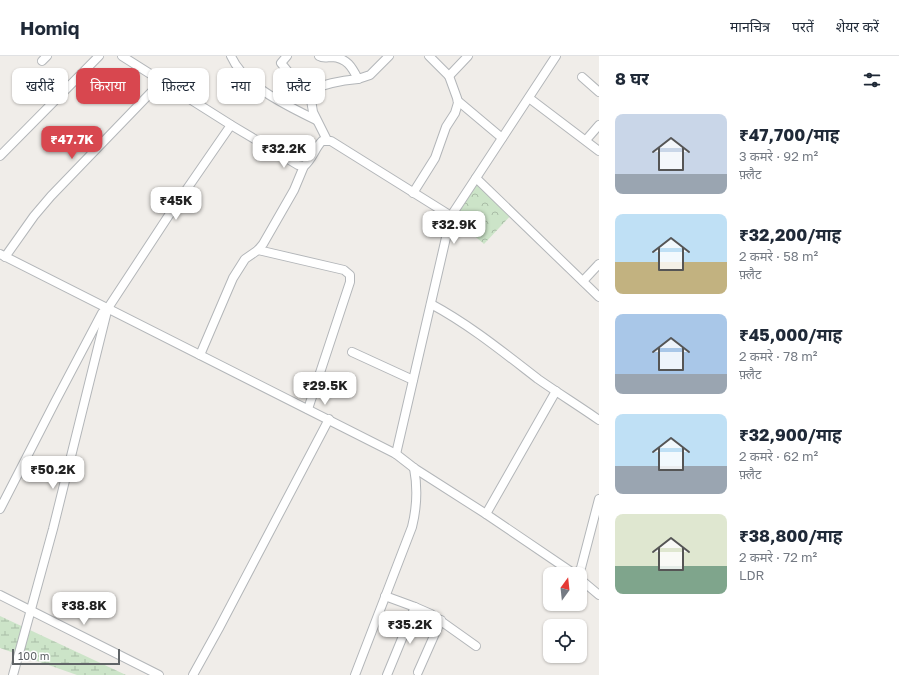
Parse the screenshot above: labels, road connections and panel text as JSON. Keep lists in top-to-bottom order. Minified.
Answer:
{"scale_bar":"100 m","north":"top","page":{"header":"Homiq","nav":["मानचित्र","परतें","शेयर करें"],"heading":"8 घर","chip":["खरीदें","किराया","फ़िल्टर","नया","फ़्लैट"],"list":[{"name":"₹47,700/माह","note":"3 कमरे · 92 m² · फ़्लैट"},{"name":"₹32,200/माह","note":"2 कमरे · 58 m² · फ़्लैट"},{"name":"₹45,000/माह","note":"2 कमरे · 78 m² · फ़्लैट"},{"name":"₹32,900/माह","note":"2 कमरे · 62 m² · फ़्लैट"},{"name":"₹38,800/माह","note":"2 कमरे · 72 m² · LDR"}],"price":["₹47.7K","₹32.2K","₹45K","₹32.9K","₹29.5K","₹50.2K","₹38.8K","₹35.2K"],"scale":"100 m"}}
